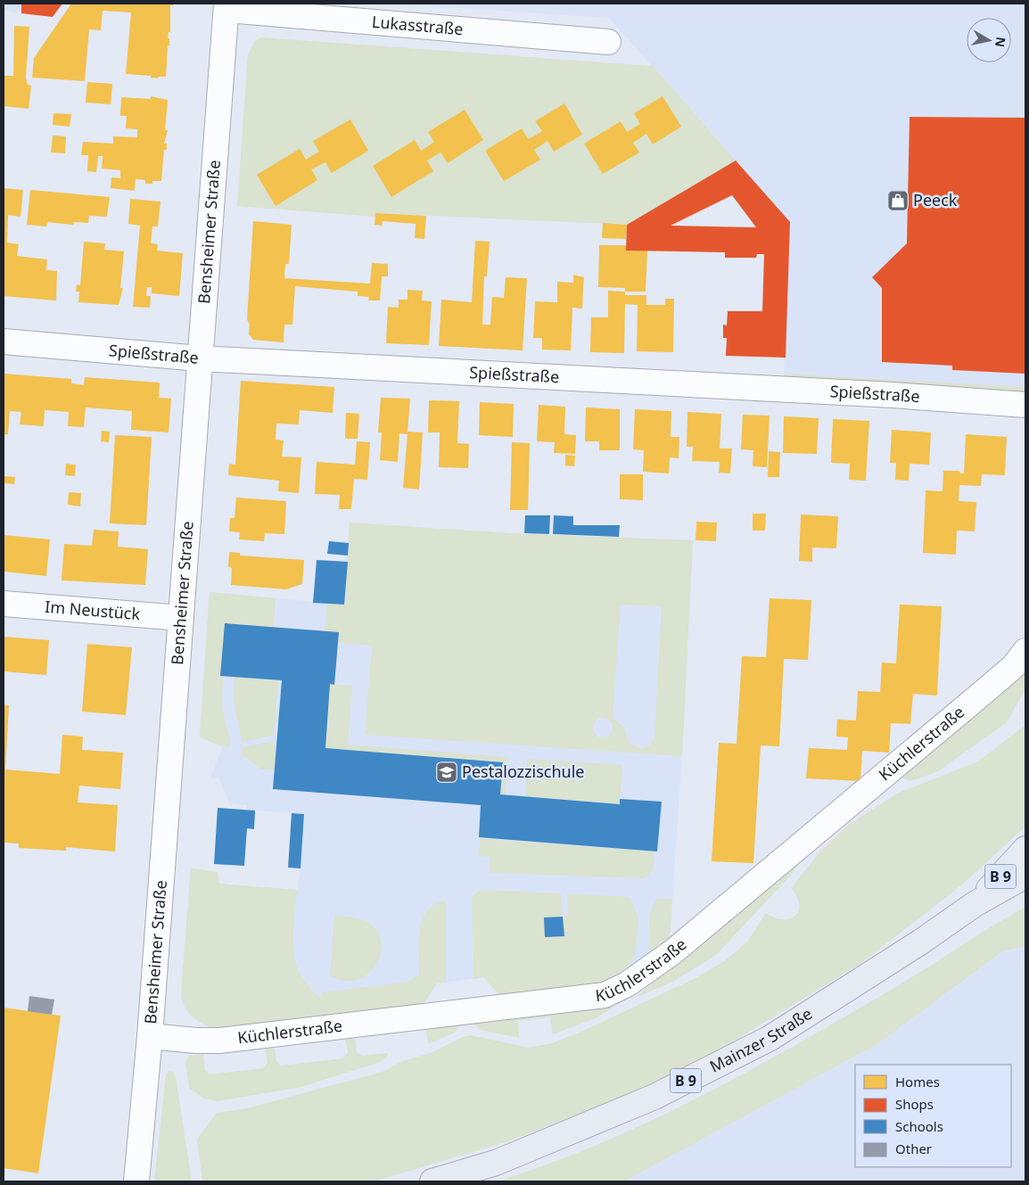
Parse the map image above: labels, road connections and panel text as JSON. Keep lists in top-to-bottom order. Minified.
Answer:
{"streets":{"main road":["B 9","Mainzer Straße"],"street":["Lukasstraße","Bensheimer Straße","Spießstraße","Im Neustück","Küchlerstraße"]},"crossings":[["Lukasstraße","Bensheimer Straße"],["Bensheimer Straße","Spießstraße"],["Bensheimer Straße","Im Neustück"],["Bensheimer Straße","Küchlerstraße"]],"places":{"shop":["Peeck"],"school or university":["Pestalozzischule"]},"legend":["Homes","Shops","Schools","Other"],"north":"right"}
